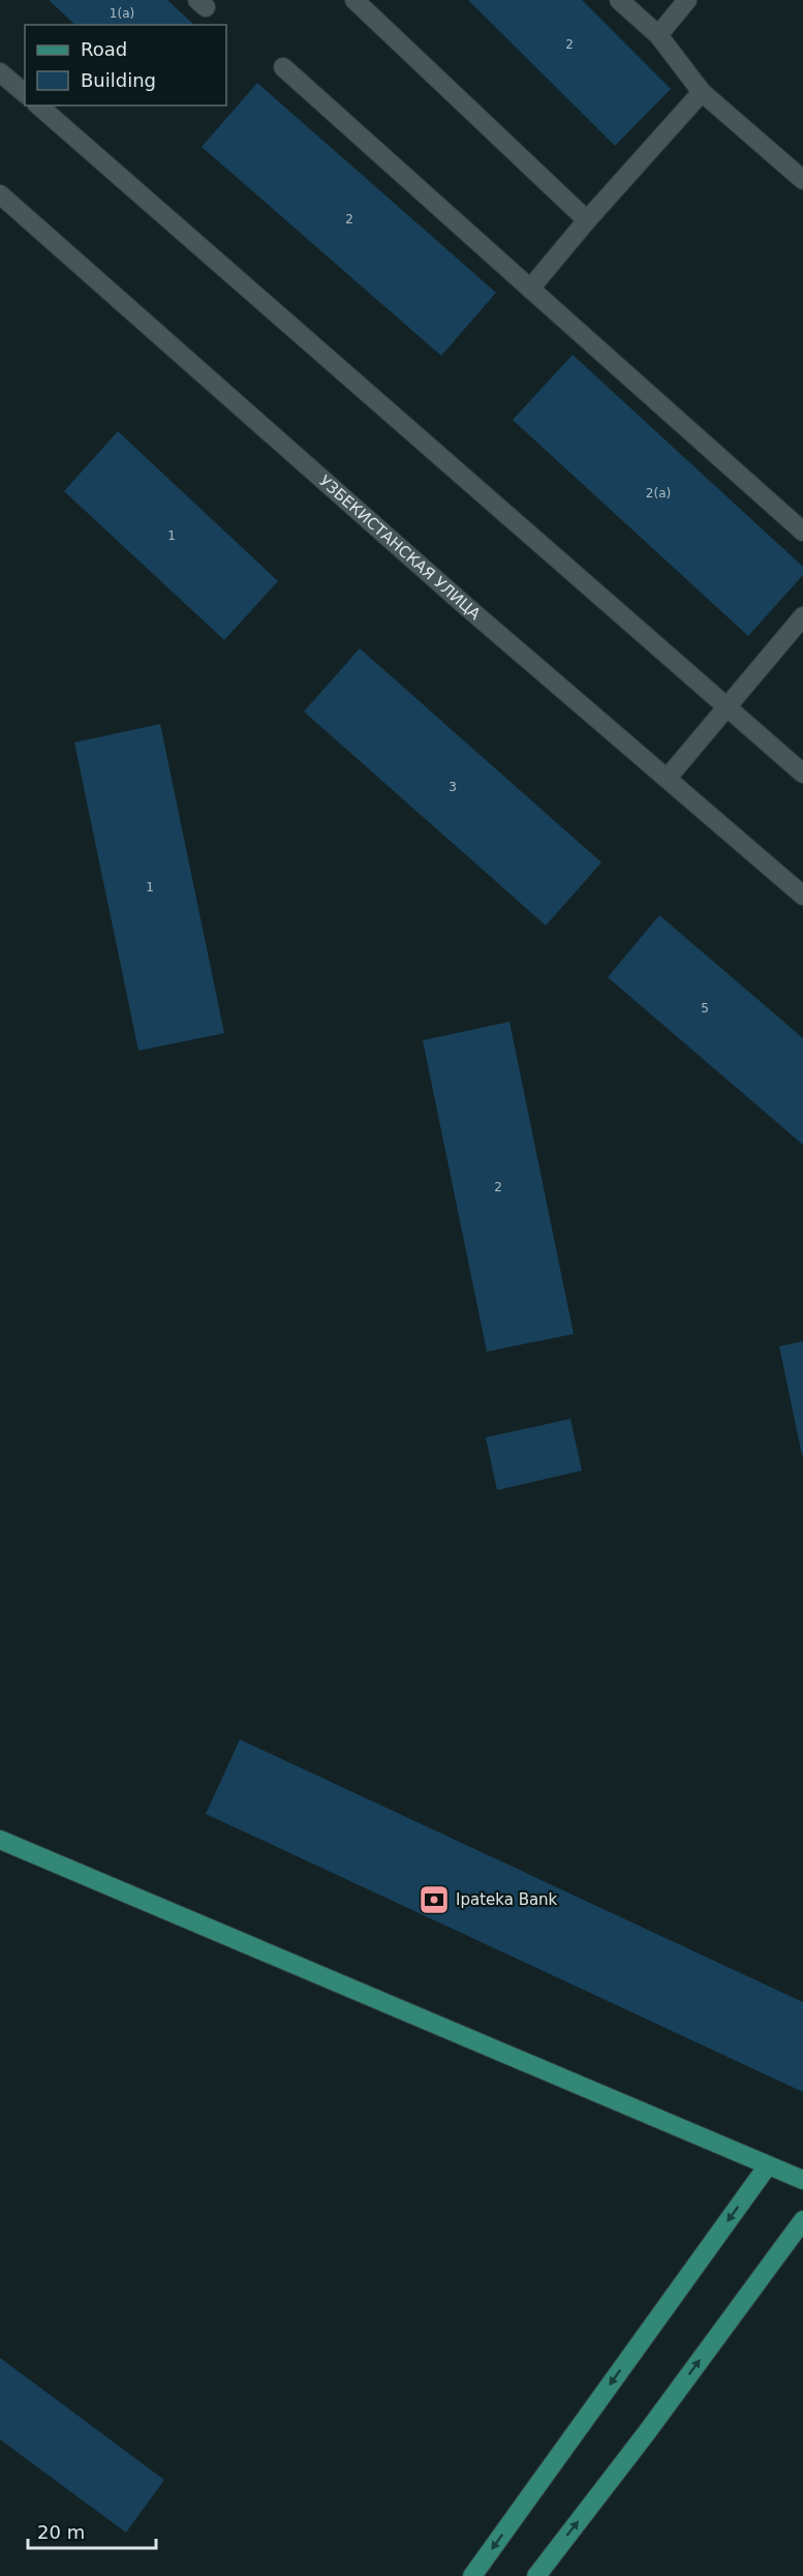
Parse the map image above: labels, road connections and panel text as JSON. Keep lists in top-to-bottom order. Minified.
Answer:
{"streets":{"main road":["УЗБЕКИСТАНСКАЯ УЛИЦА"]},"places":{"bank":["Ipateka Bank"]},"house_numbers":["1(а)","2","2","2(а)","1","3","1","5","2"],"legend":["Road","Building"],"scale_bar":"20 m"}
